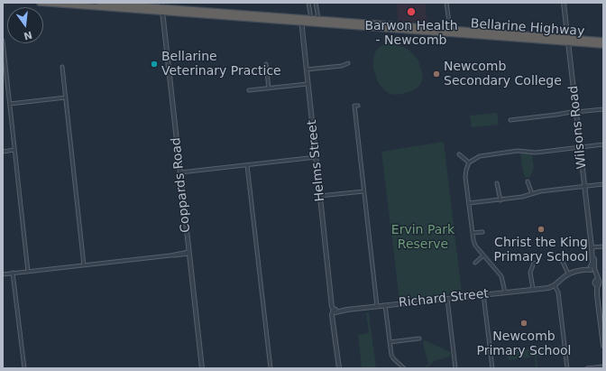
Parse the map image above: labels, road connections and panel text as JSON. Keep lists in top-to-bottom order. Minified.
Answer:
{"streets":{"highway":["Bellarine Highway"],"street":["Wilsons Road","Helms Street","Coppards Road","Richard Street"]},"crossings":[["Bellarine Highway","Wilsons Road"],["Bellarine Highway","Helms Street"],["Bellarine Highway","Coppards Road"],["Helms Street","Richard Street"]],"parks":["Ervin Park Reserve"],"places":["Barwon Health - Newcomb","Bellarine Veterinary Practice","Newcomb Secondary College","Christ the King Primary School","Newcomb Primary School"],"north":"bottom"}
